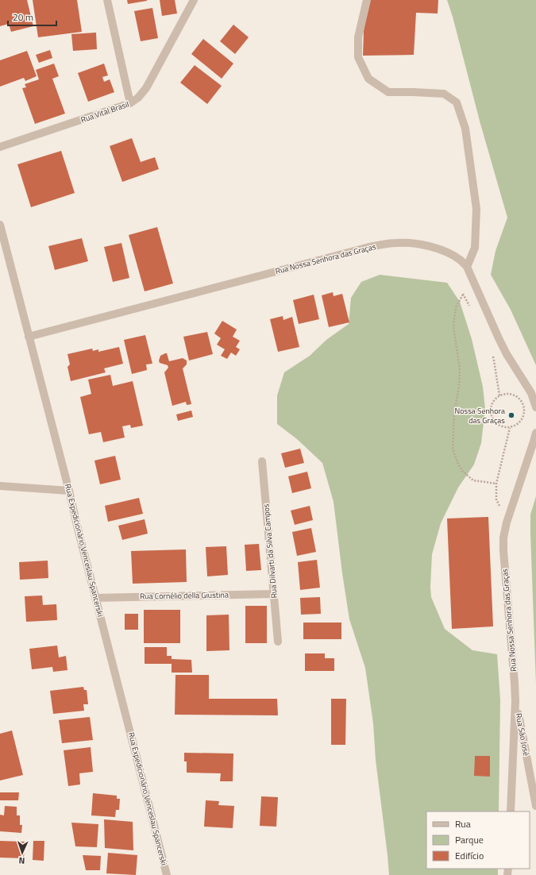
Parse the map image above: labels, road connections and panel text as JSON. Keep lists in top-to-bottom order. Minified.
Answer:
{"streets":{"street":["Rua Vital Brasil","Rua Nossa Senhora das Graças","Rua Expedicionário Venceslau Spancerski","Rua Dilvarti da Silva Campos","Rua Cornélio della Giustina","Rua São José"]},"crossings":[["Rua Nossa Senhora das Graças","Rua Expedicionário Venceslau Spancerski"],["Rua Nossa Senhora das Graças","Rua São José"],["Rua Expedicionário Venceslau Spancerski","Rua Cornélio della Giustina"],["Rua Dilvarti da Silva Campos","Rua Cornélio della Giustina"]],"places":["Nossa Senhora das Graças"],"legend":["Rua","Parque","Edifício"],"scale_bar":"20 m","north":"bottom"}
